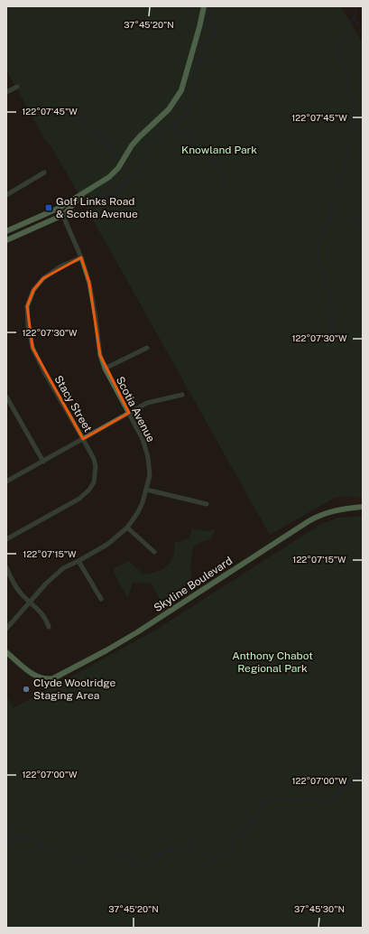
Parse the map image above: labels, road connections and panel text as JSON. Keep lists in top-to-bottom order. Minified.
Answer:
{"streets":{"main road":["Skyline Boulevard"],"street":["Stacy Street","Scotia Avenue"]},"crossings":[["Stacy Street","Scotia Avenue"]],"parks":["Knowland Park","Anthony Chabot Regional Park"],"places":{"transit":["Golf Links Road & Scotia Avenue"],"other":["Clyde Woolridge Staging Area"]},"coordinates":["37°45'20\"N","122°07'45\"W","122°07'30\"W","122°07'15\"W","122°07'00\"W","37°45'30\"N"]}
